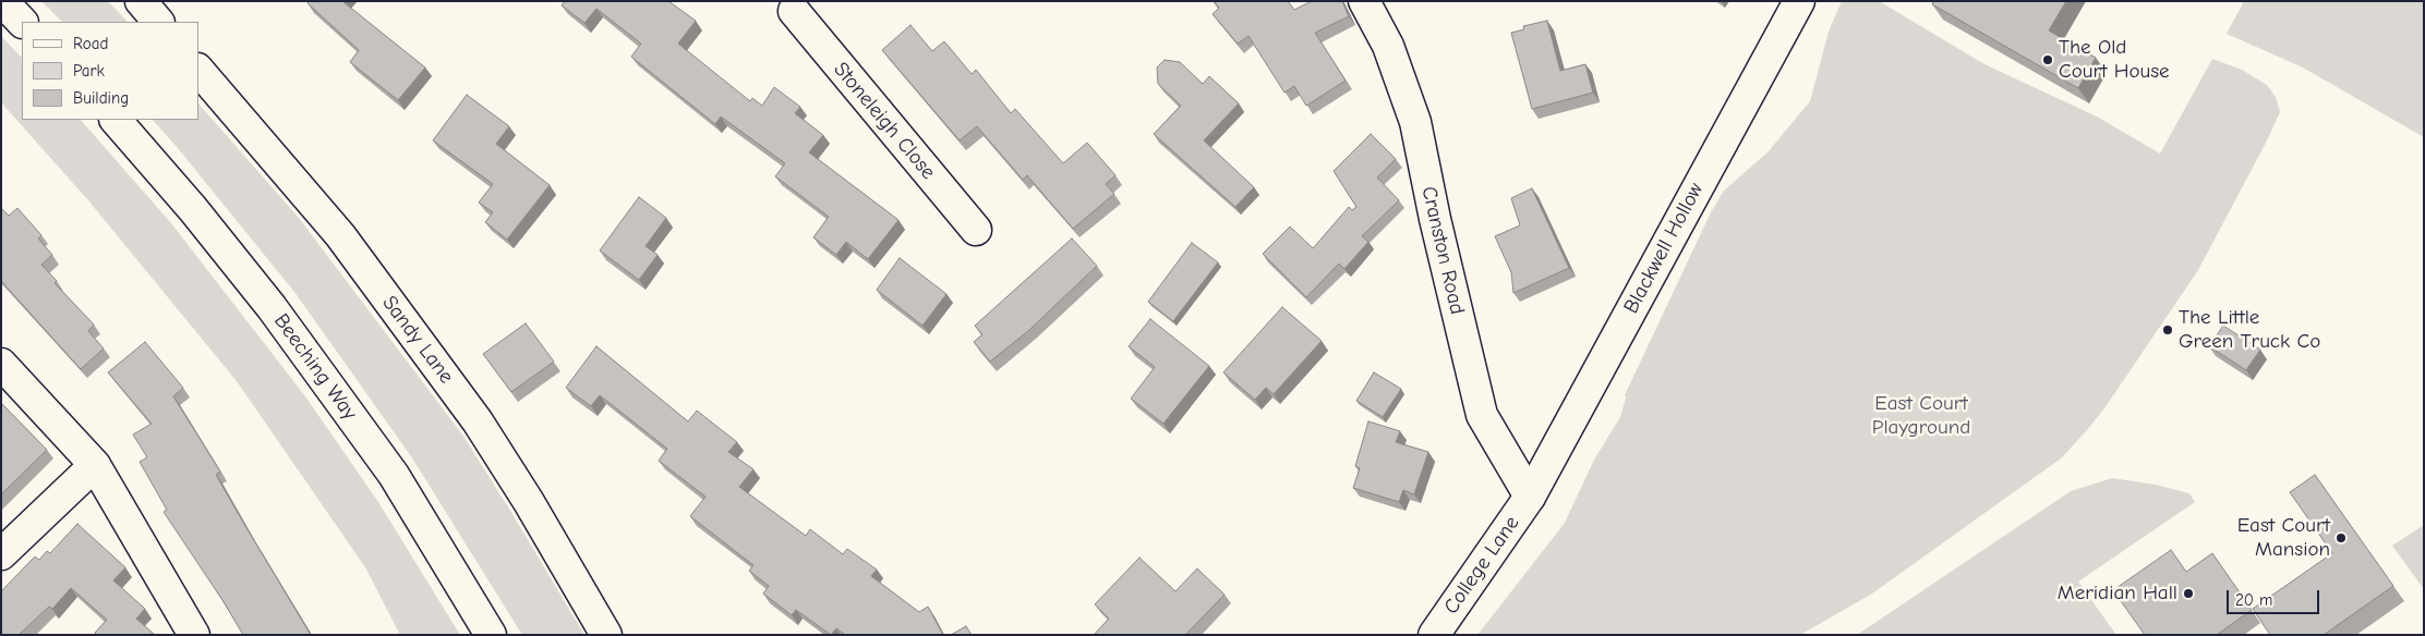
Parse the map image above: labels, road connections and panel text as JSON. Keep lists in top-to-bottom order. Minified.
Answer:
{"streets":{"main road":["Stoneleigh Close","Blackwell Hollow","Cranston Road","Sandy Lane","Beeching Way","College Lane"]},"crossings":[["Blackwell Hollow","Cranston Road"],["Blackwell Hollow","College Lane"],["Cranston Road","College Lane"]],"parks":["East Court Playground"],"places":["The Old Court House","The Little Green Truck Co","East Court Mansion","Meridian Hall"],"legend":["Road","Park","Building"],"scale_bar":"20 m"}
